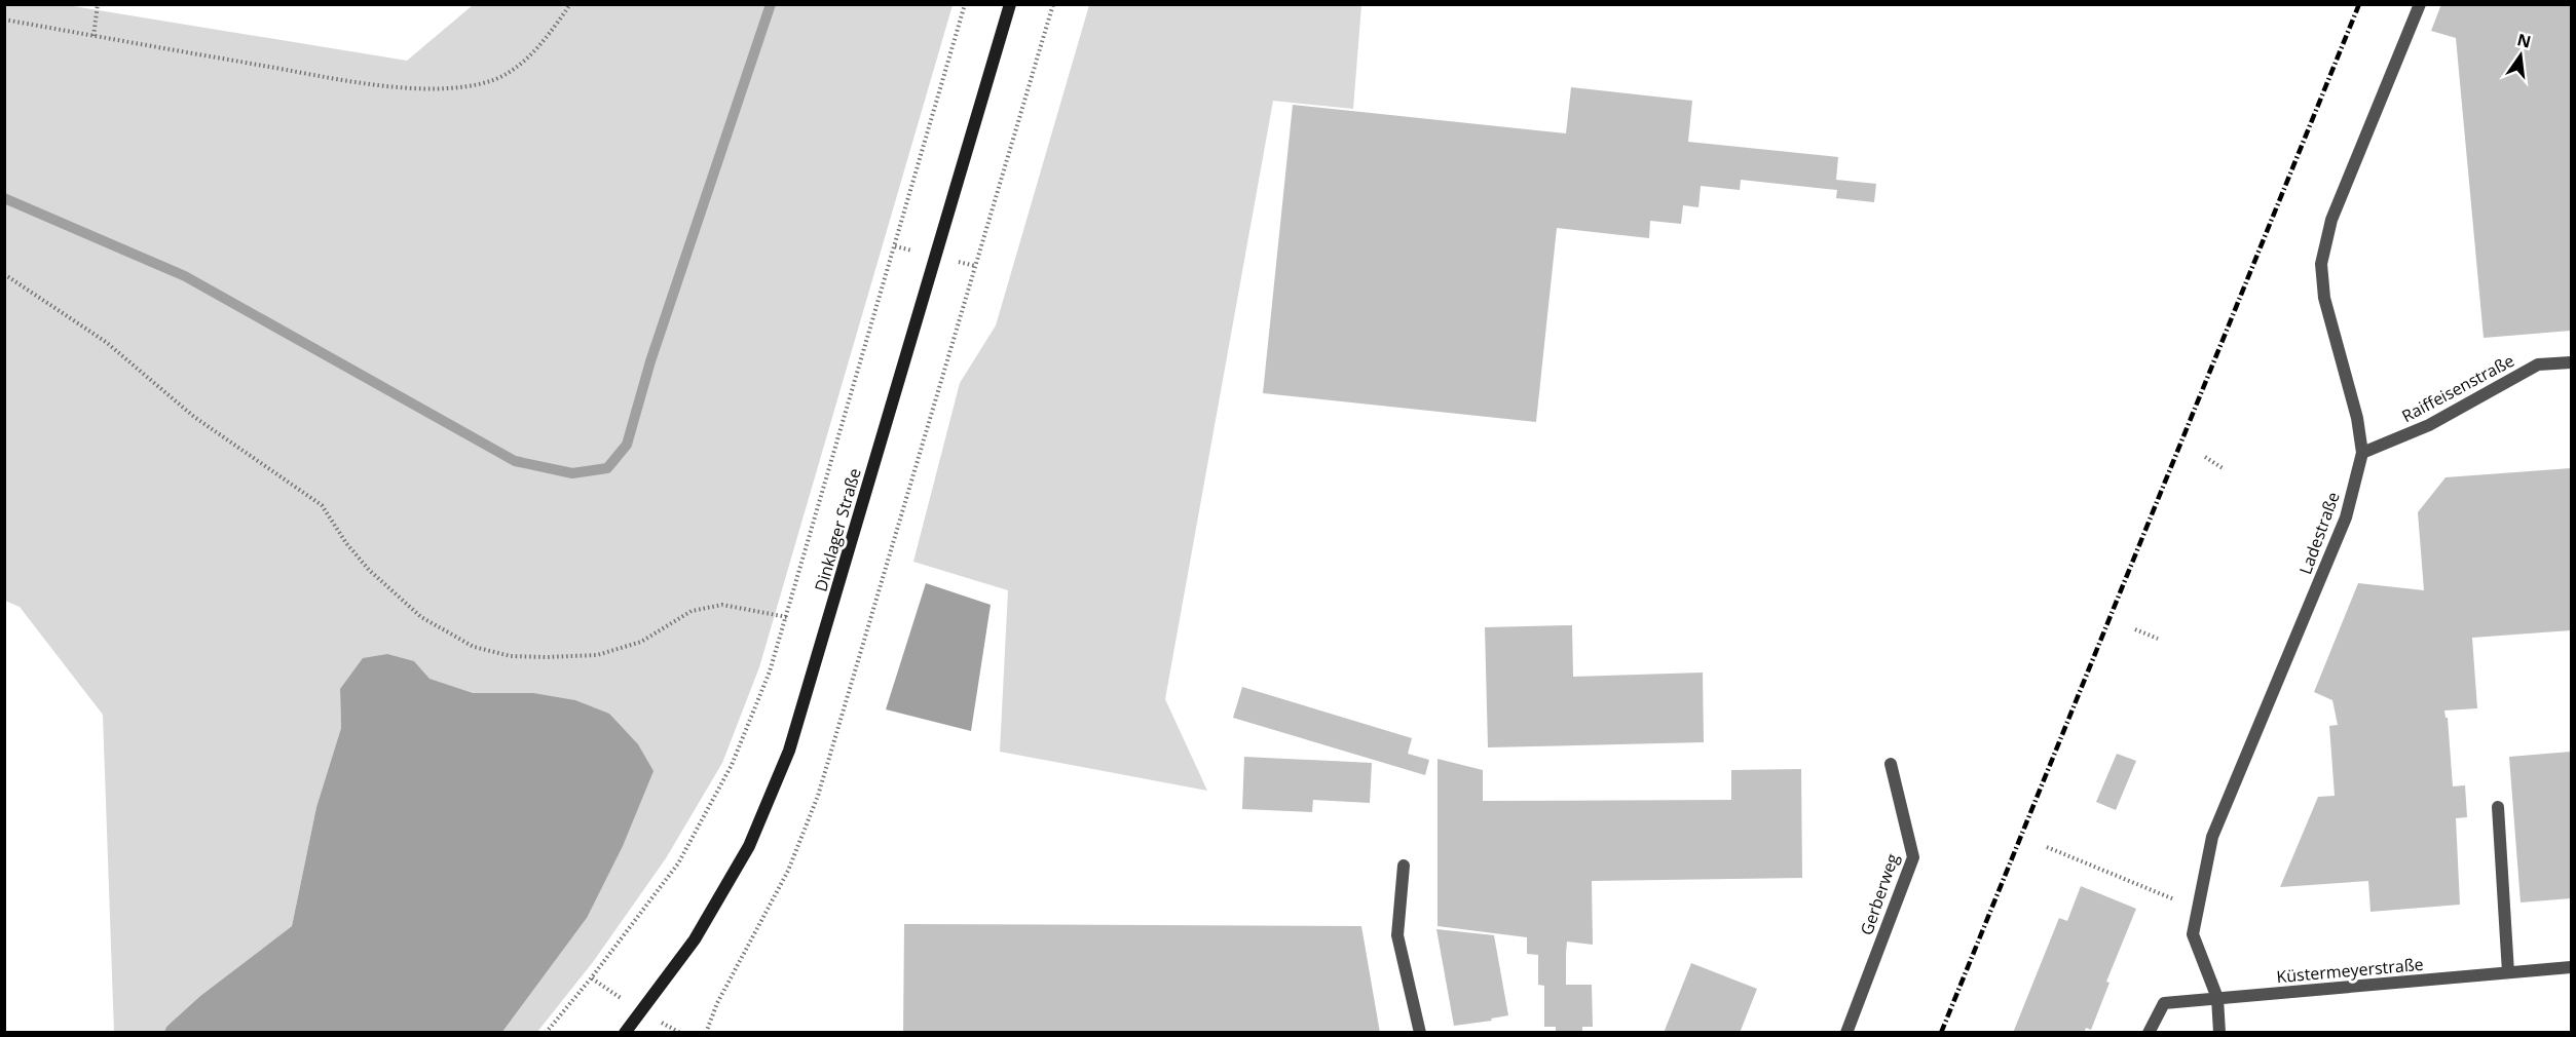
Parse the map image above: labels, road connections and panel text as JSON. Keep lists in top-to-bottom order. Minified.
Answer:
{"streets":{"main road":["Dinklager Straße"],"street":["Raiffeisenstraße","Ladestraße","Gerberweg","Küstermeyerstraße"]},"crossings":[["Raiffeisenstraße","Ladestraße"],["Ladestraße","Küstermeyerstraße"]],"north":"top"}
